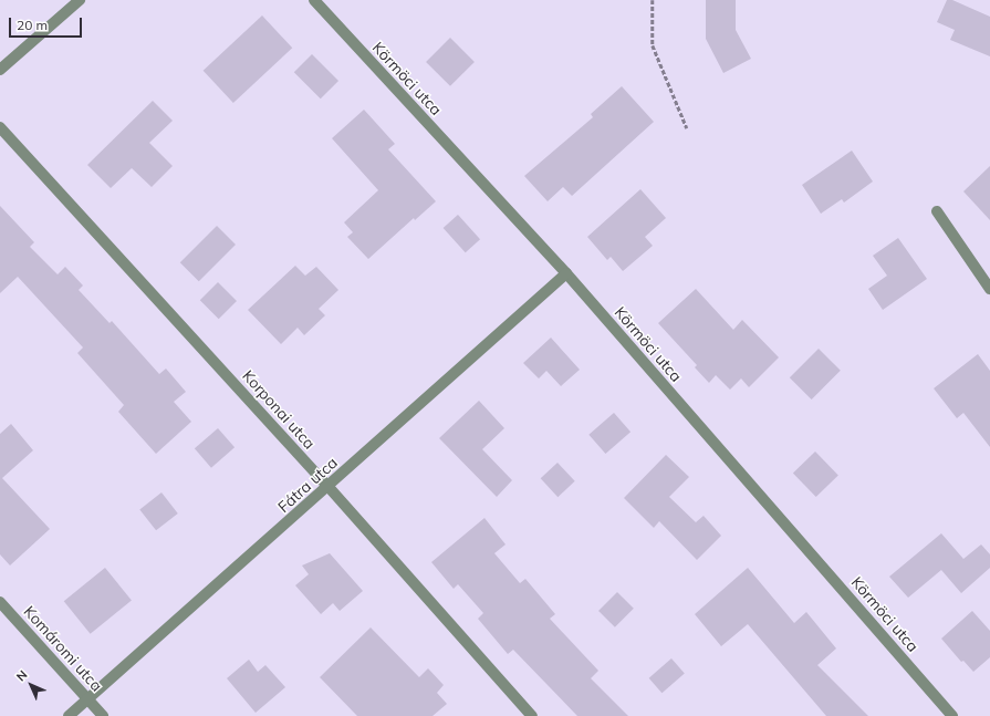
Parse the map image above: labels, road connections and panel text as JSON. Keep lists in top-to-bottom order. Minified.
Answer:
{"streets":{"street":["Körmöci utca","Korponai utca","Fátra utca","Komáromi utca"]},"crossings":[["Körmöci utca","Fátra utca"],["Korponai utca","Fátra utca"],["Fátra utca","Komáromi utca"]],"scale_bar":"20 m","north":"top left"}
